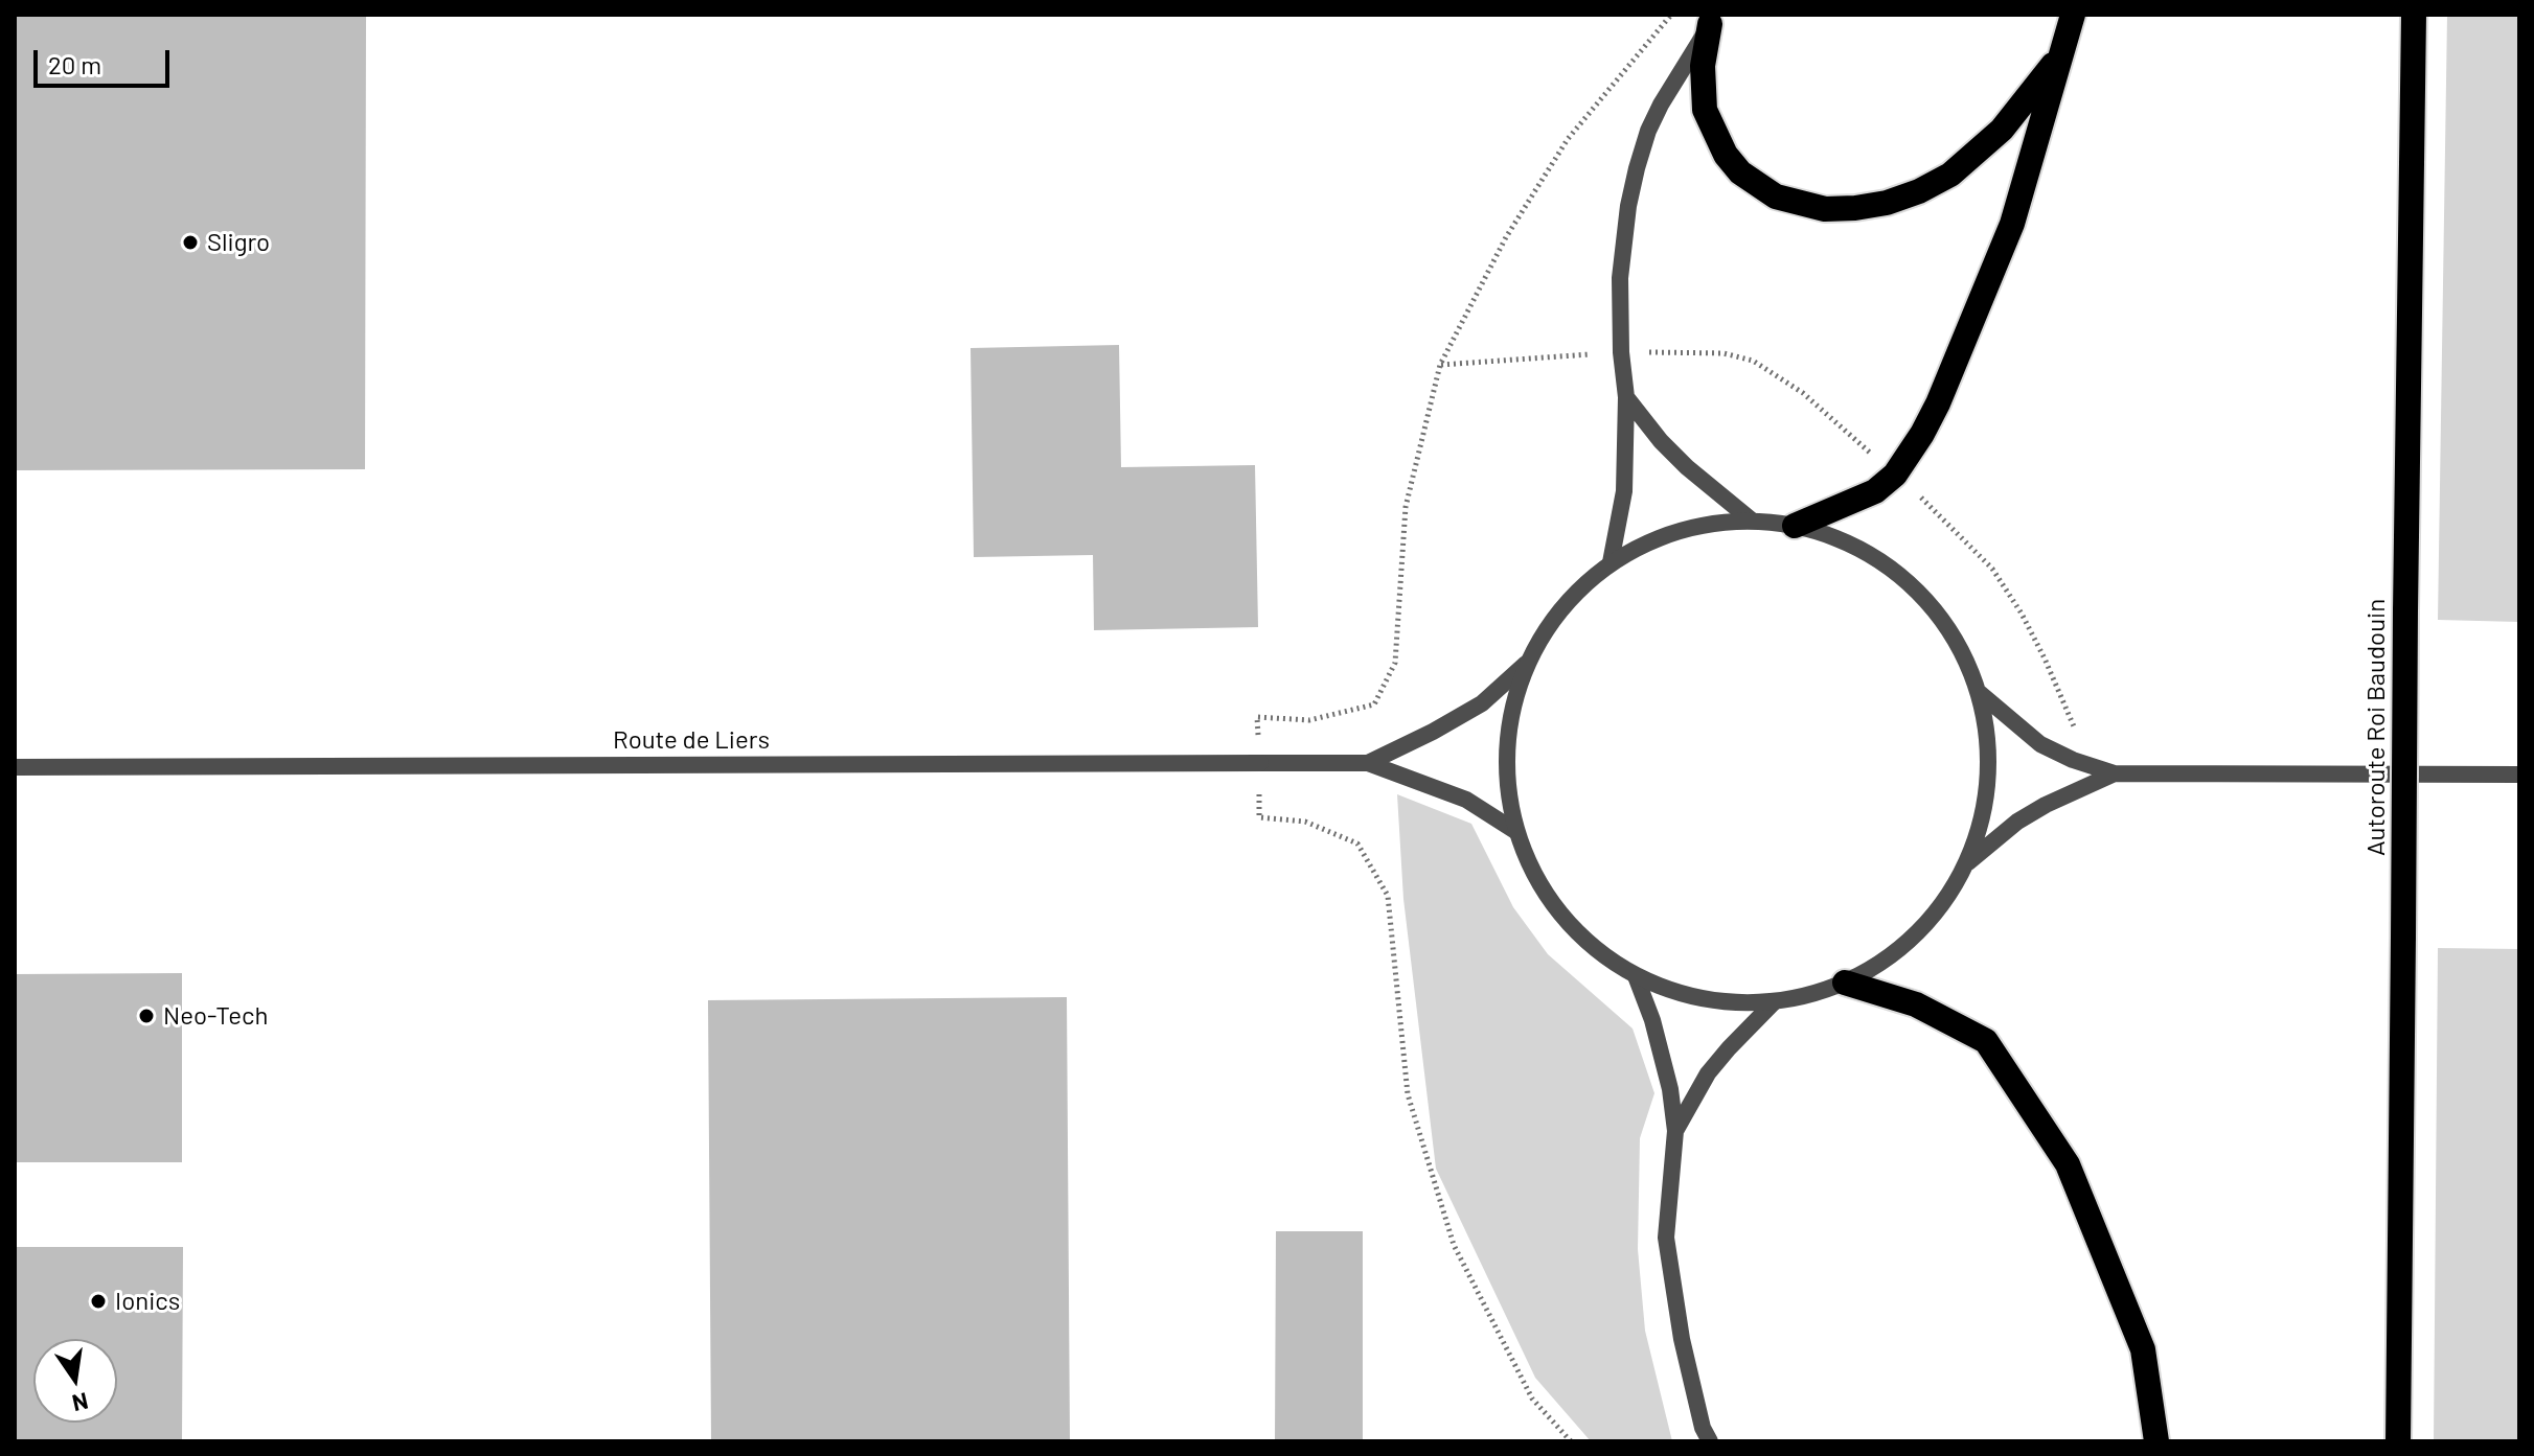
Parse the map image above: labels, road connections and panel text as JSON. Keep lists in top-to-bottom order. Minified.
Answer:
{"streets":{"highway":["Autoroute Roi Baudouin"],"street":["Route de Liers"]},"places":["Sligro","Neo-Tech","Ionics"],"scale_bar":"20 m","north":"bottom"}
